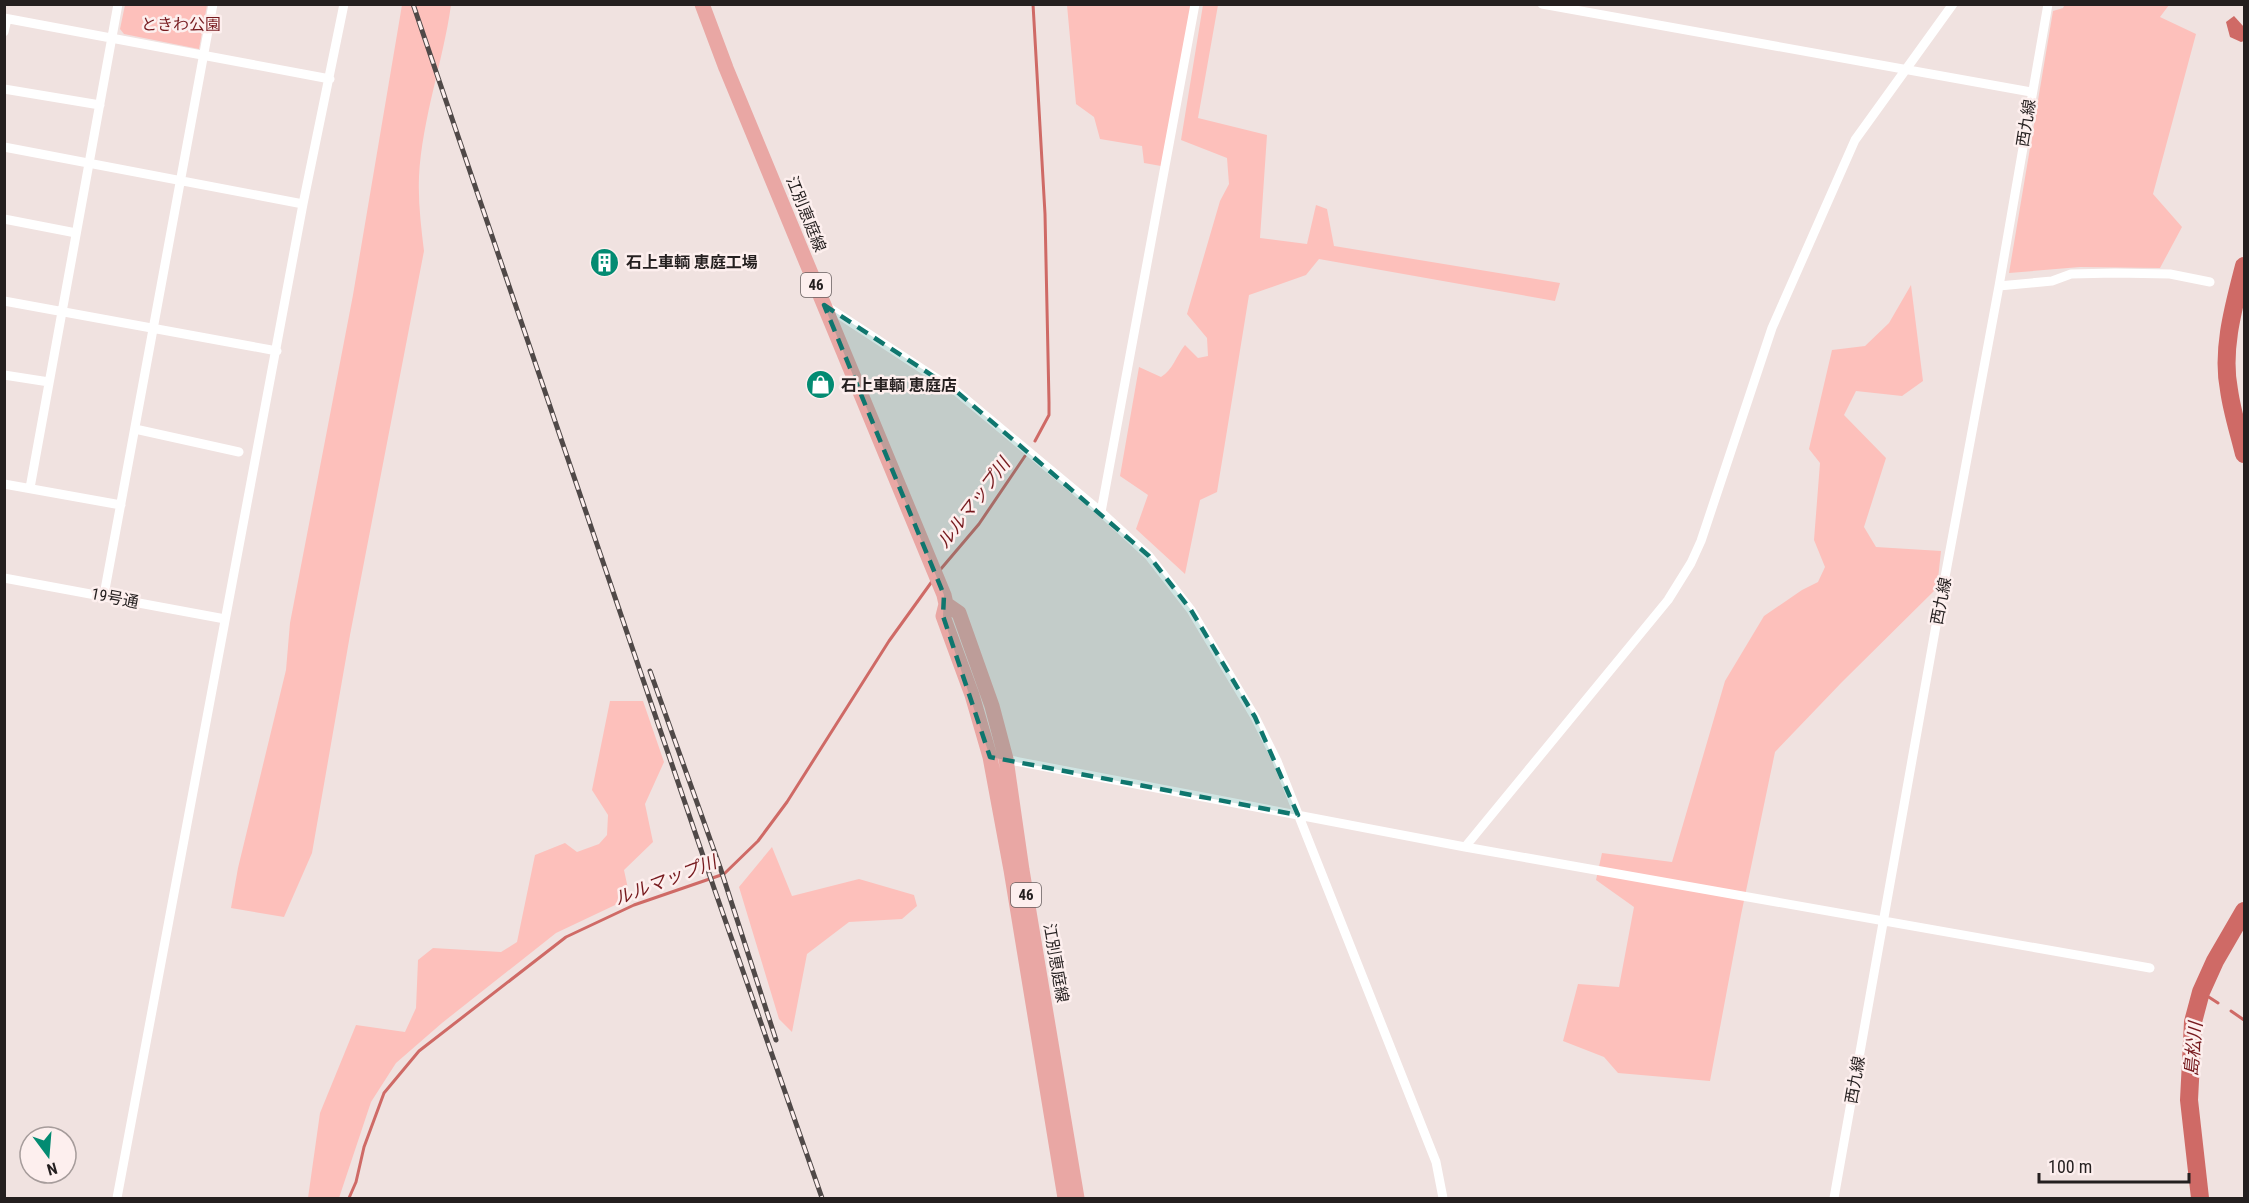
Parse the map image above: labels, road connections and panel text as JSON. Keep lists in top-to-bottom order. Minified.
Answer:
{"streets":{"main road":["江別恵庭線","46"],"street":["西九線","19号通"]},"water":["ルルマップ川","島松川"],"parks":["ときわ公園"],"places":{"building":["石上車輌 恵庭工場"],"shop":["石上車輌 恵庭店"]},"scale_bar":"100 m","north":"bottom"}
